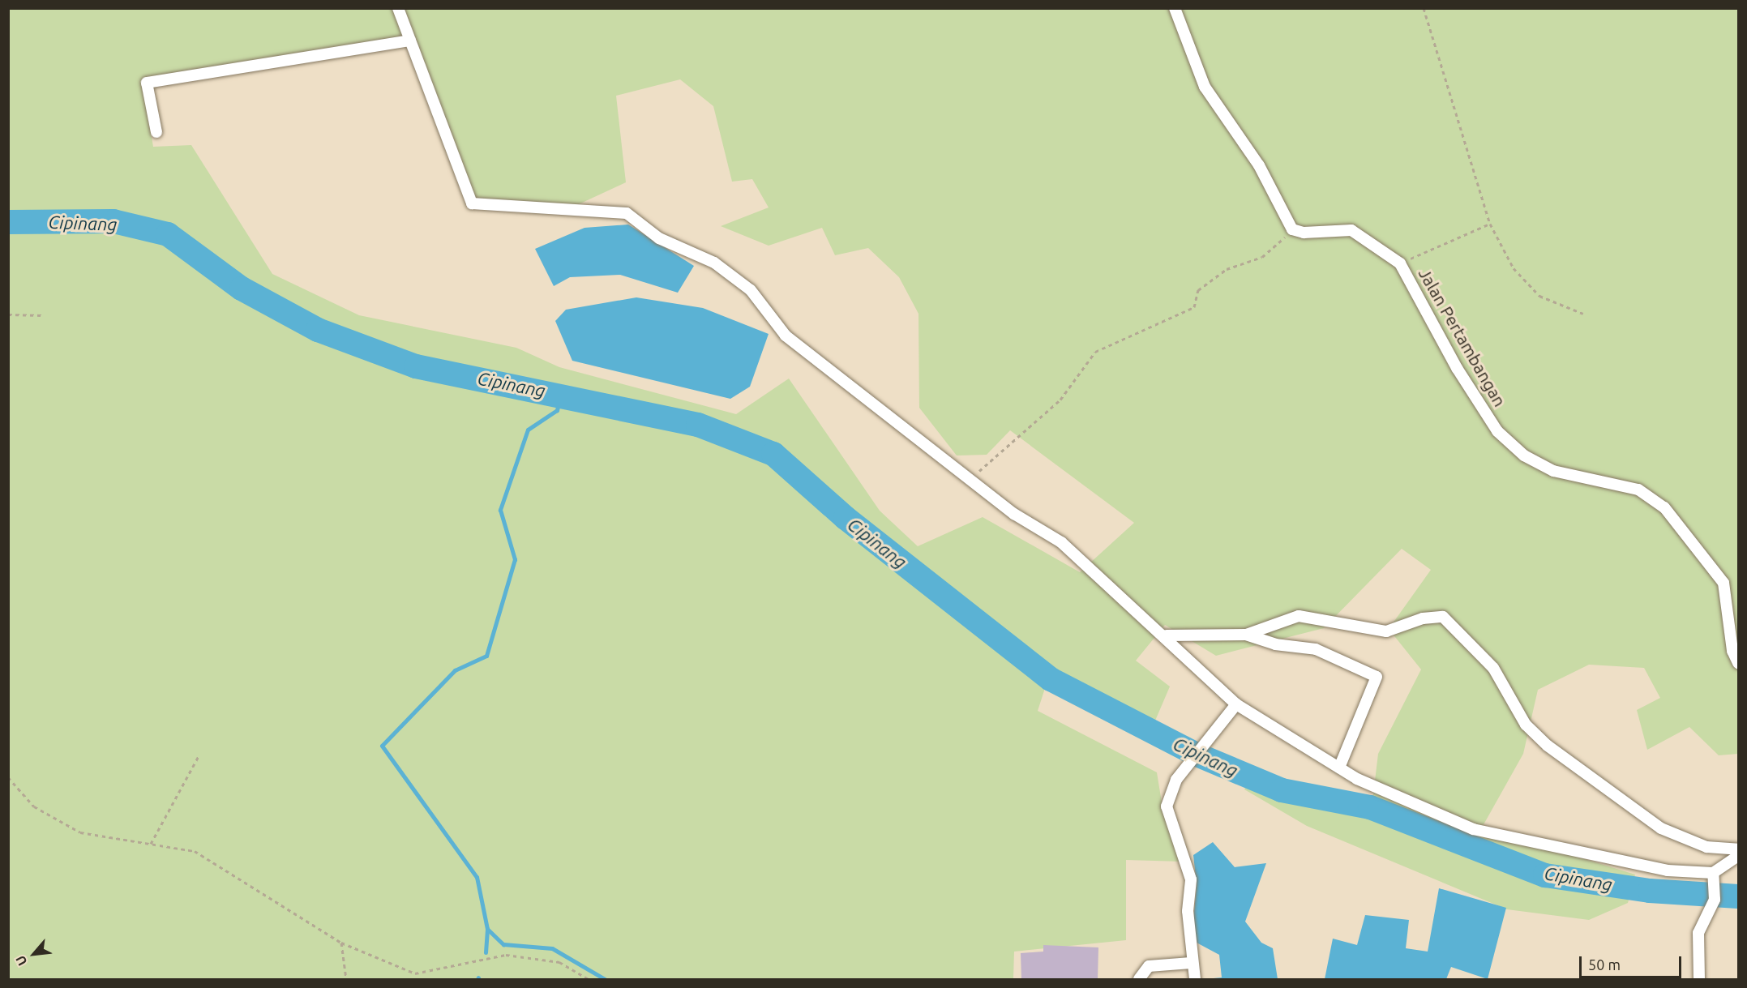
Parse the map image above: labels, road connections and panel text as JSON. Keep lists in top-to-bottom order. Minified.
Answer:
{"streets":{"street":["Jalan Pertambangan"]},"water":["Cipinang"],"scale_bar":"50 m","north":"bottom left"}
